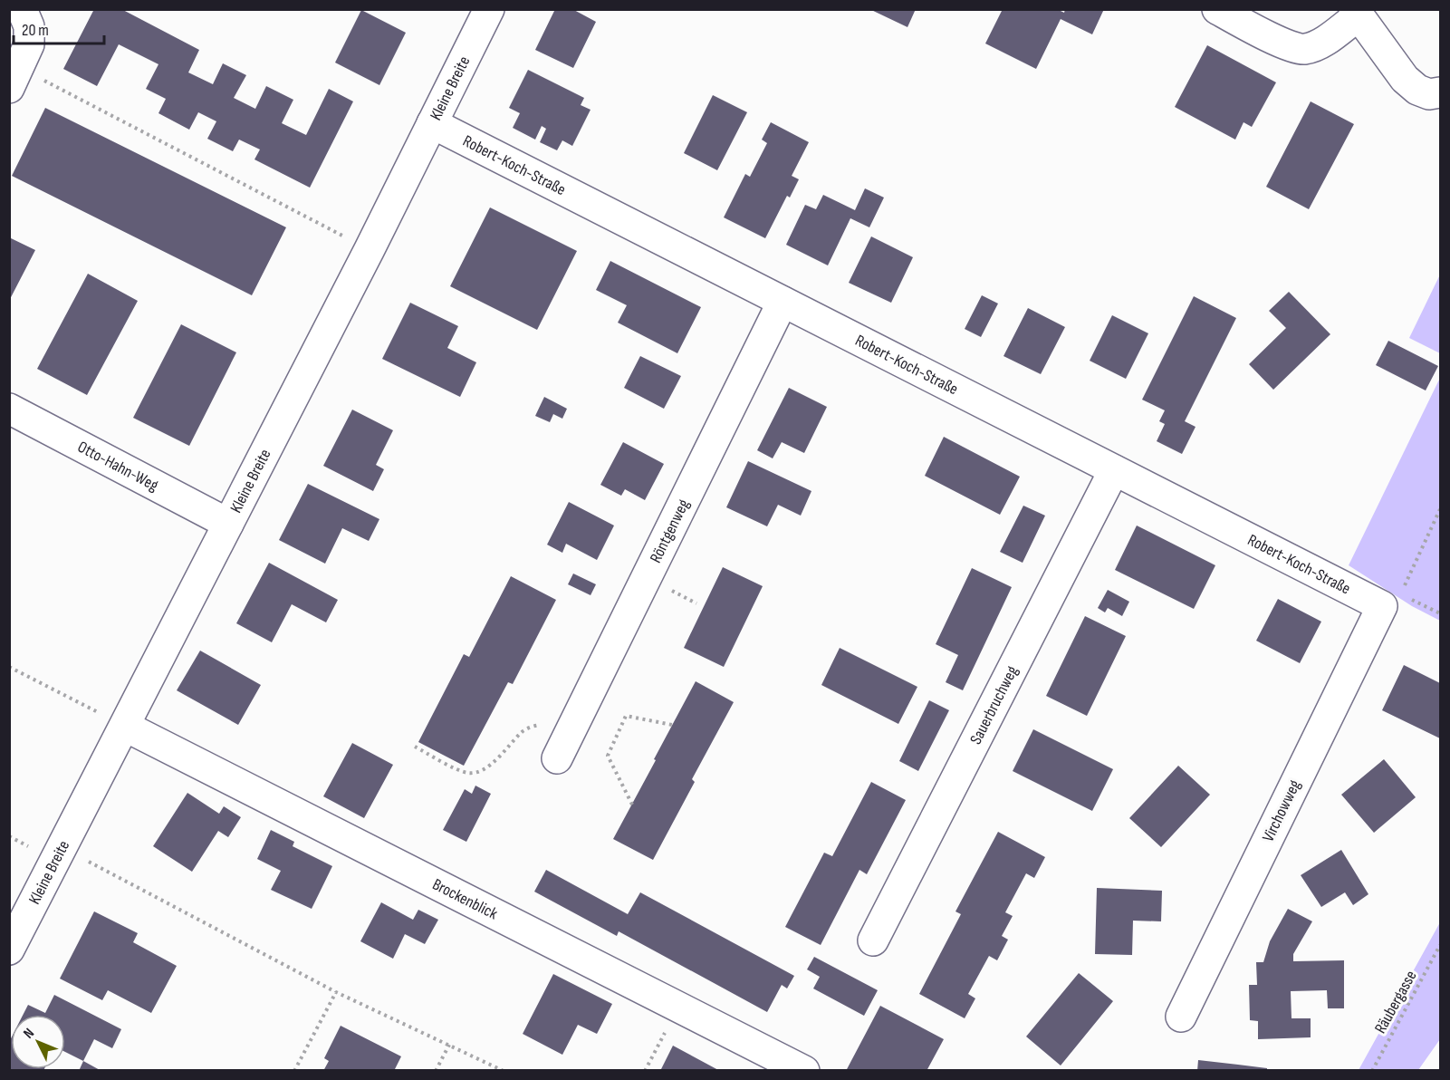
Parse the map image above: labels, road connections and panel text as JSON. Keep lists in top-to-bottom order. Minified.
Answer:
{"streets":{"street":["Kleine Breite","Robert-Koch-Straße","Otto-Hahn-Weg","Röntgenweg","Sauerbruchweg","Virchowweg","Brockenblick"],"path":["Räubergasse"]},"crossings":[["Kleine Breite","Robert-Koch-Straße"],["Kleine Breite","Otto-Hahn-Weg"],["Kleine Breite","Brockenblick"],["Robert-Koch-Straße","Röntgenweg"],["Robert-Koch-Straße","Sauerbruchweg"],["Robert-Koch-Straße","Virchowweg"]],"scale_bar":"20 m","north":"top left"}
